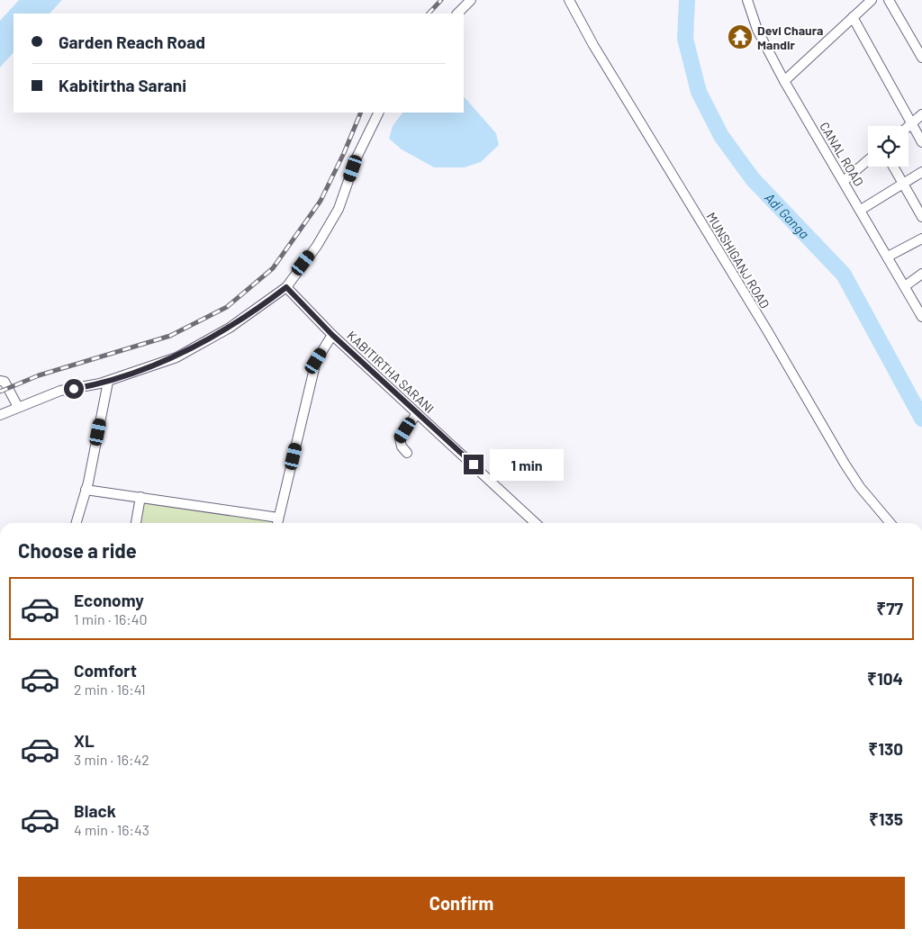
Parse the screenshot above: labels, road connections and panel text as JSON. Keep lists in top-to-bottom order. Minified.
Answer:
{"streets":{"street":["CANAL ROAD","MUNSHIGANJ ROAD","KABITIRTHA SARANI"]},"water":["Adi Ganga"],"places":{"temple":["Devi Chaura Mandir"]},"page":{"banner":["Garden Reach Road","Kabitirtha Sarani"],"bubble":"1 min","heading":"Choose a ride","list":[{"name":"Economy","note":"1 min · 16:40","value":"₹77"},{"name":"Comfort","note":"2 min · 16:41","value":"₹104"},{"name":"XL","note":"3 min · 16:42","value":"₹130"},{"name":"Black","note":"4 min · 16:43","value":"₹135"}],"buttons":"Confirm"}}
